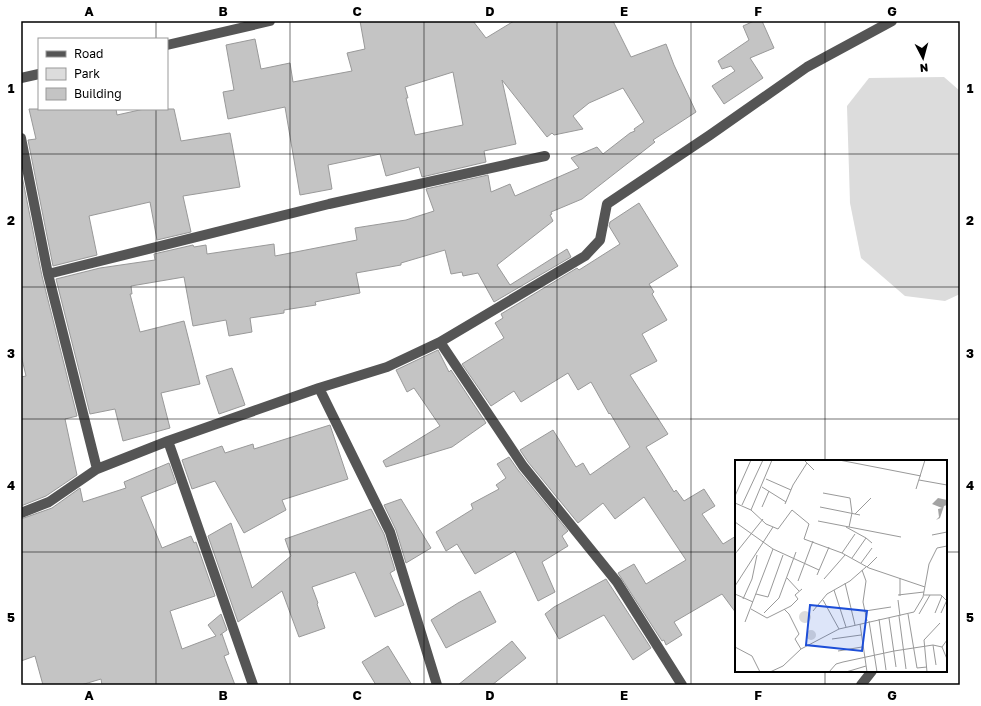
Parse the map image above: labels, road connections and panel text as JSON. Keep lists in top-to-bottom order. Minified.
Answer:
{"legend":["Road","Park","Building"],"north":"bottom","grid":{"columns":["A","B","C","D","E","F","G"],"rows":["1","2","3","4","5"]}}
